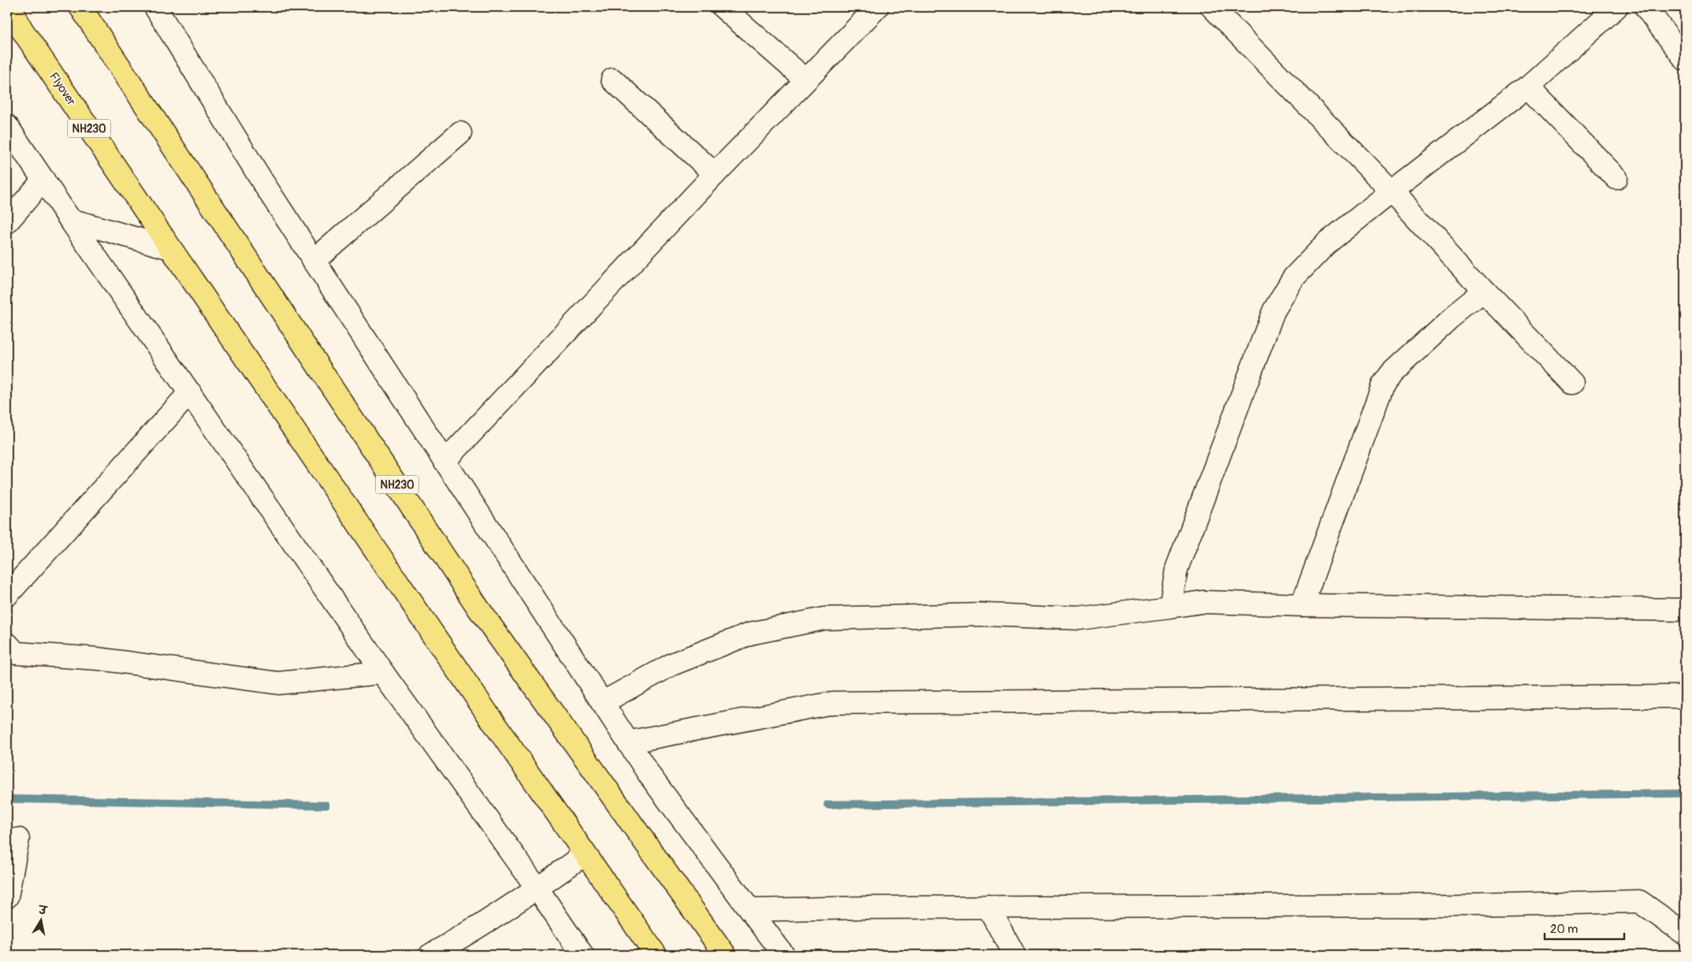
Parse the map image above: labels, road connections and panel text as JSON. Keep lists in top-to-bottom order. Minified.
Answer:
{"streets":{"highway":["Flyover","NH230"]},"crossings":[["Flyover","NH230"]],"scale_bar":"20 m","north":"top"}
